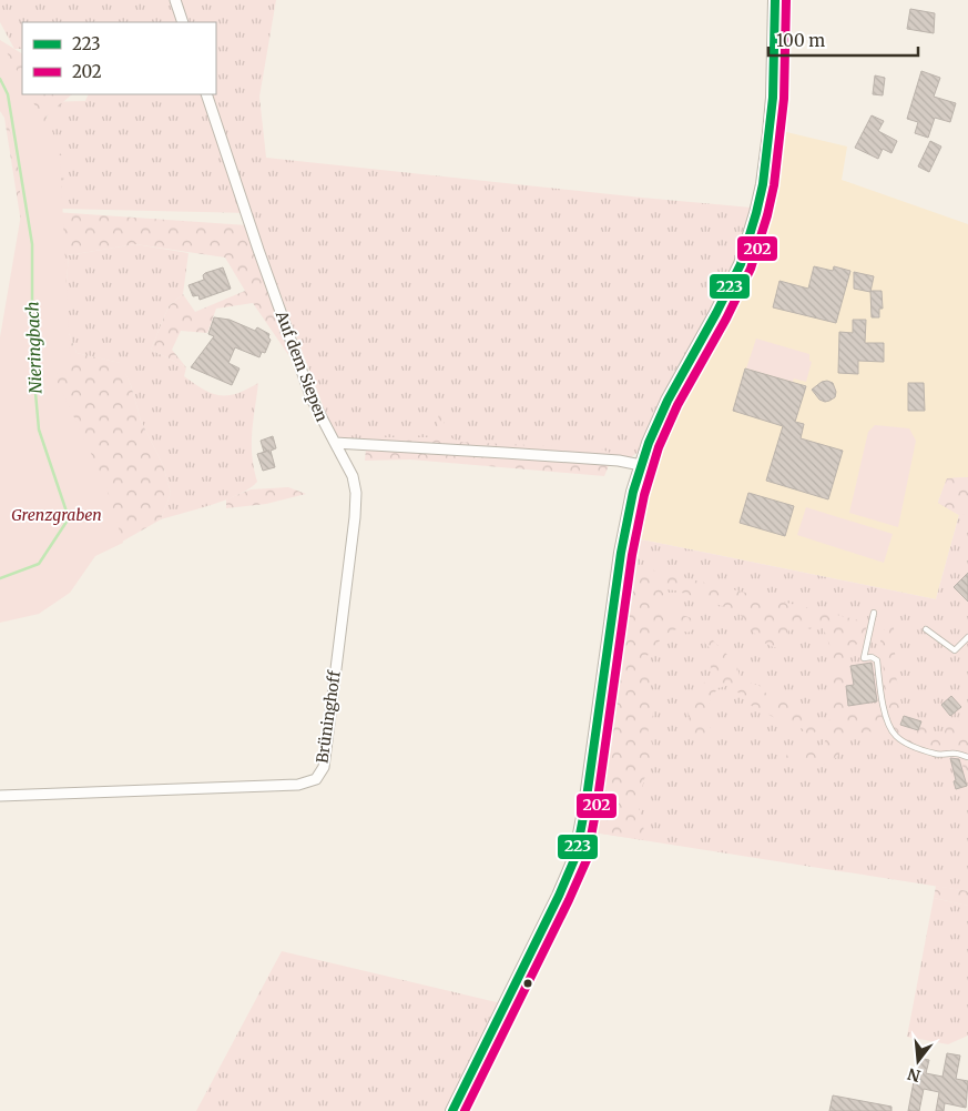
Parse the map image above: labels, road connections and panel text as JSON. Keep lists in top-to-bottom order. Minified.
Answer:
{"streets":{"street":["Auf dem Siepen","Brüninghoff"]},"crossings":[["Auf dem Siepen","Brüninghoff"]],"water":["Nieringbach"],"parks":["Grenzgraben"],"lines":["transit line 223","transit line 202"],"legend":["223","202"],"scale_bar":"100 m","north":"bottom"}
